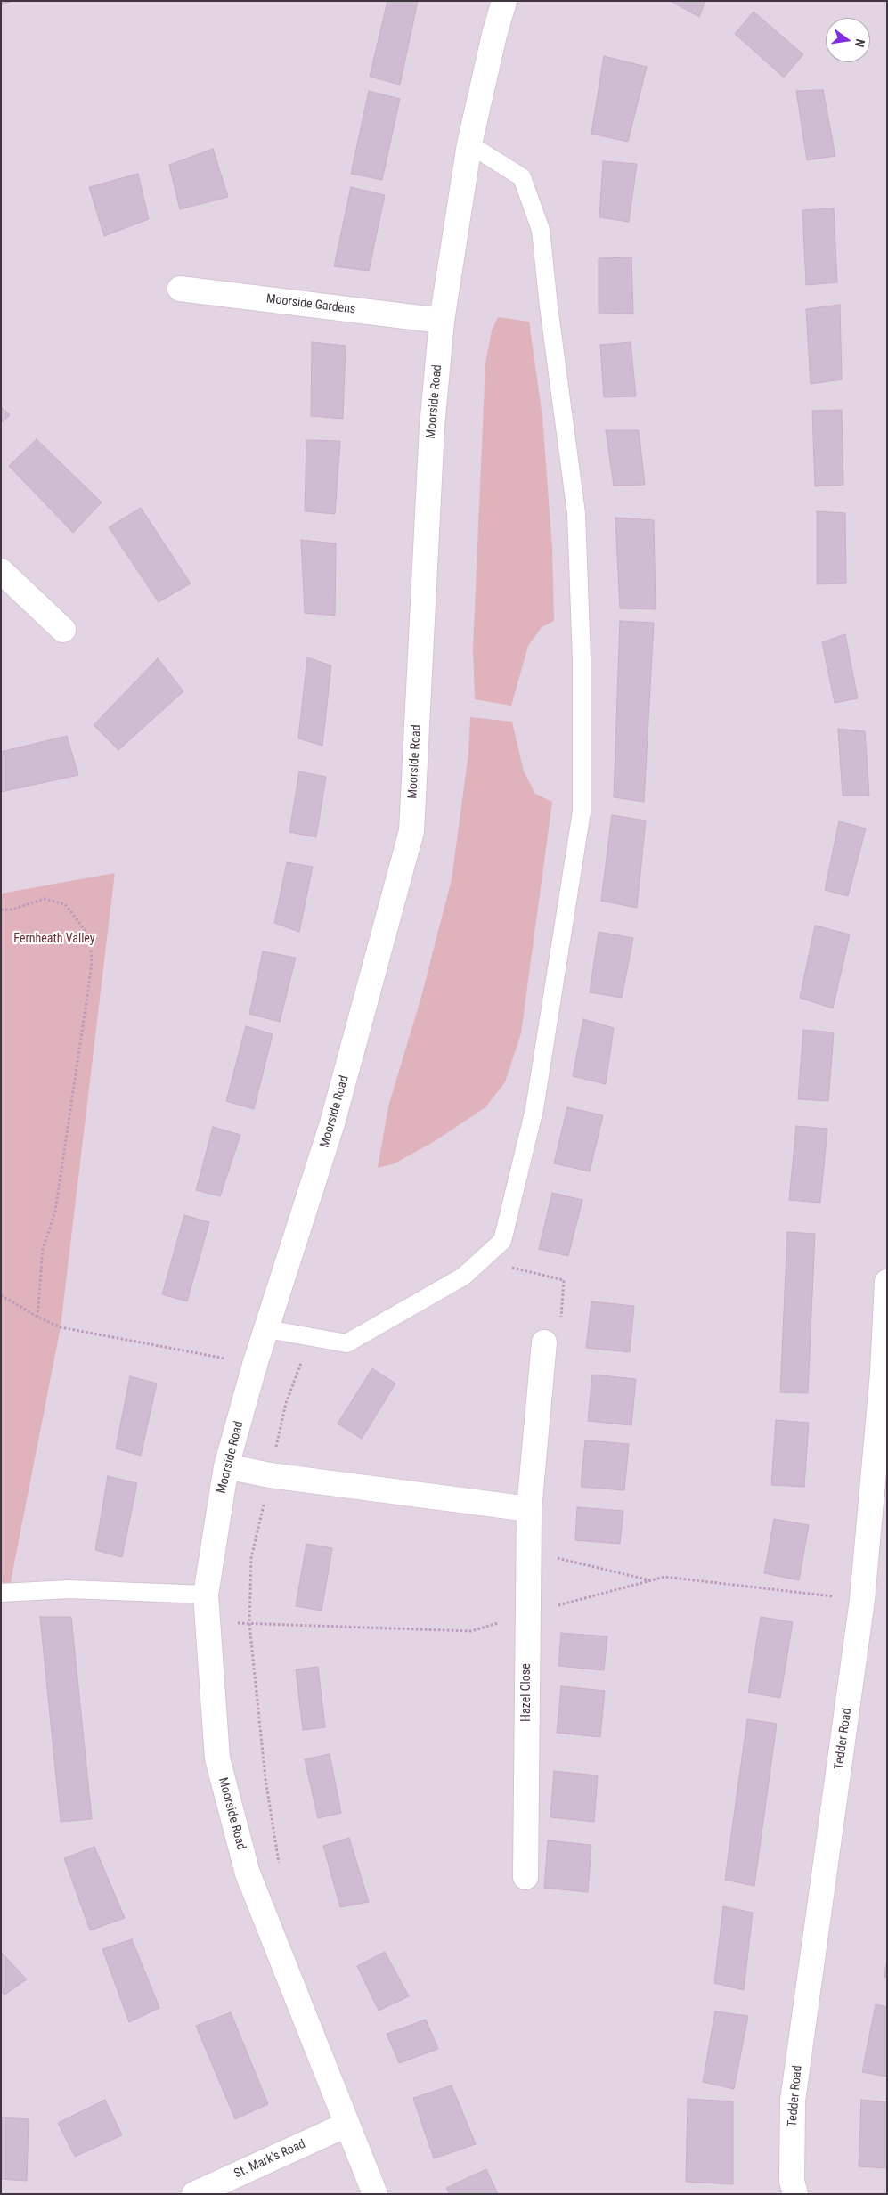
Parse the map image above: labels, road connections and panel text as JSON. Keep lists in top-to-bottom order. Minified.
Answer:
{"streets":{"street":["Moorside Gardens","Moorside Road","Hazel Close","Tedder Road","St. Mark's Road"]},"crossings":[["Moorside Gardens","Moorside Road"],["Moorside Road","St. Mark's Road"]],"parks":["Fernheath Valley"],"north":"right"}
